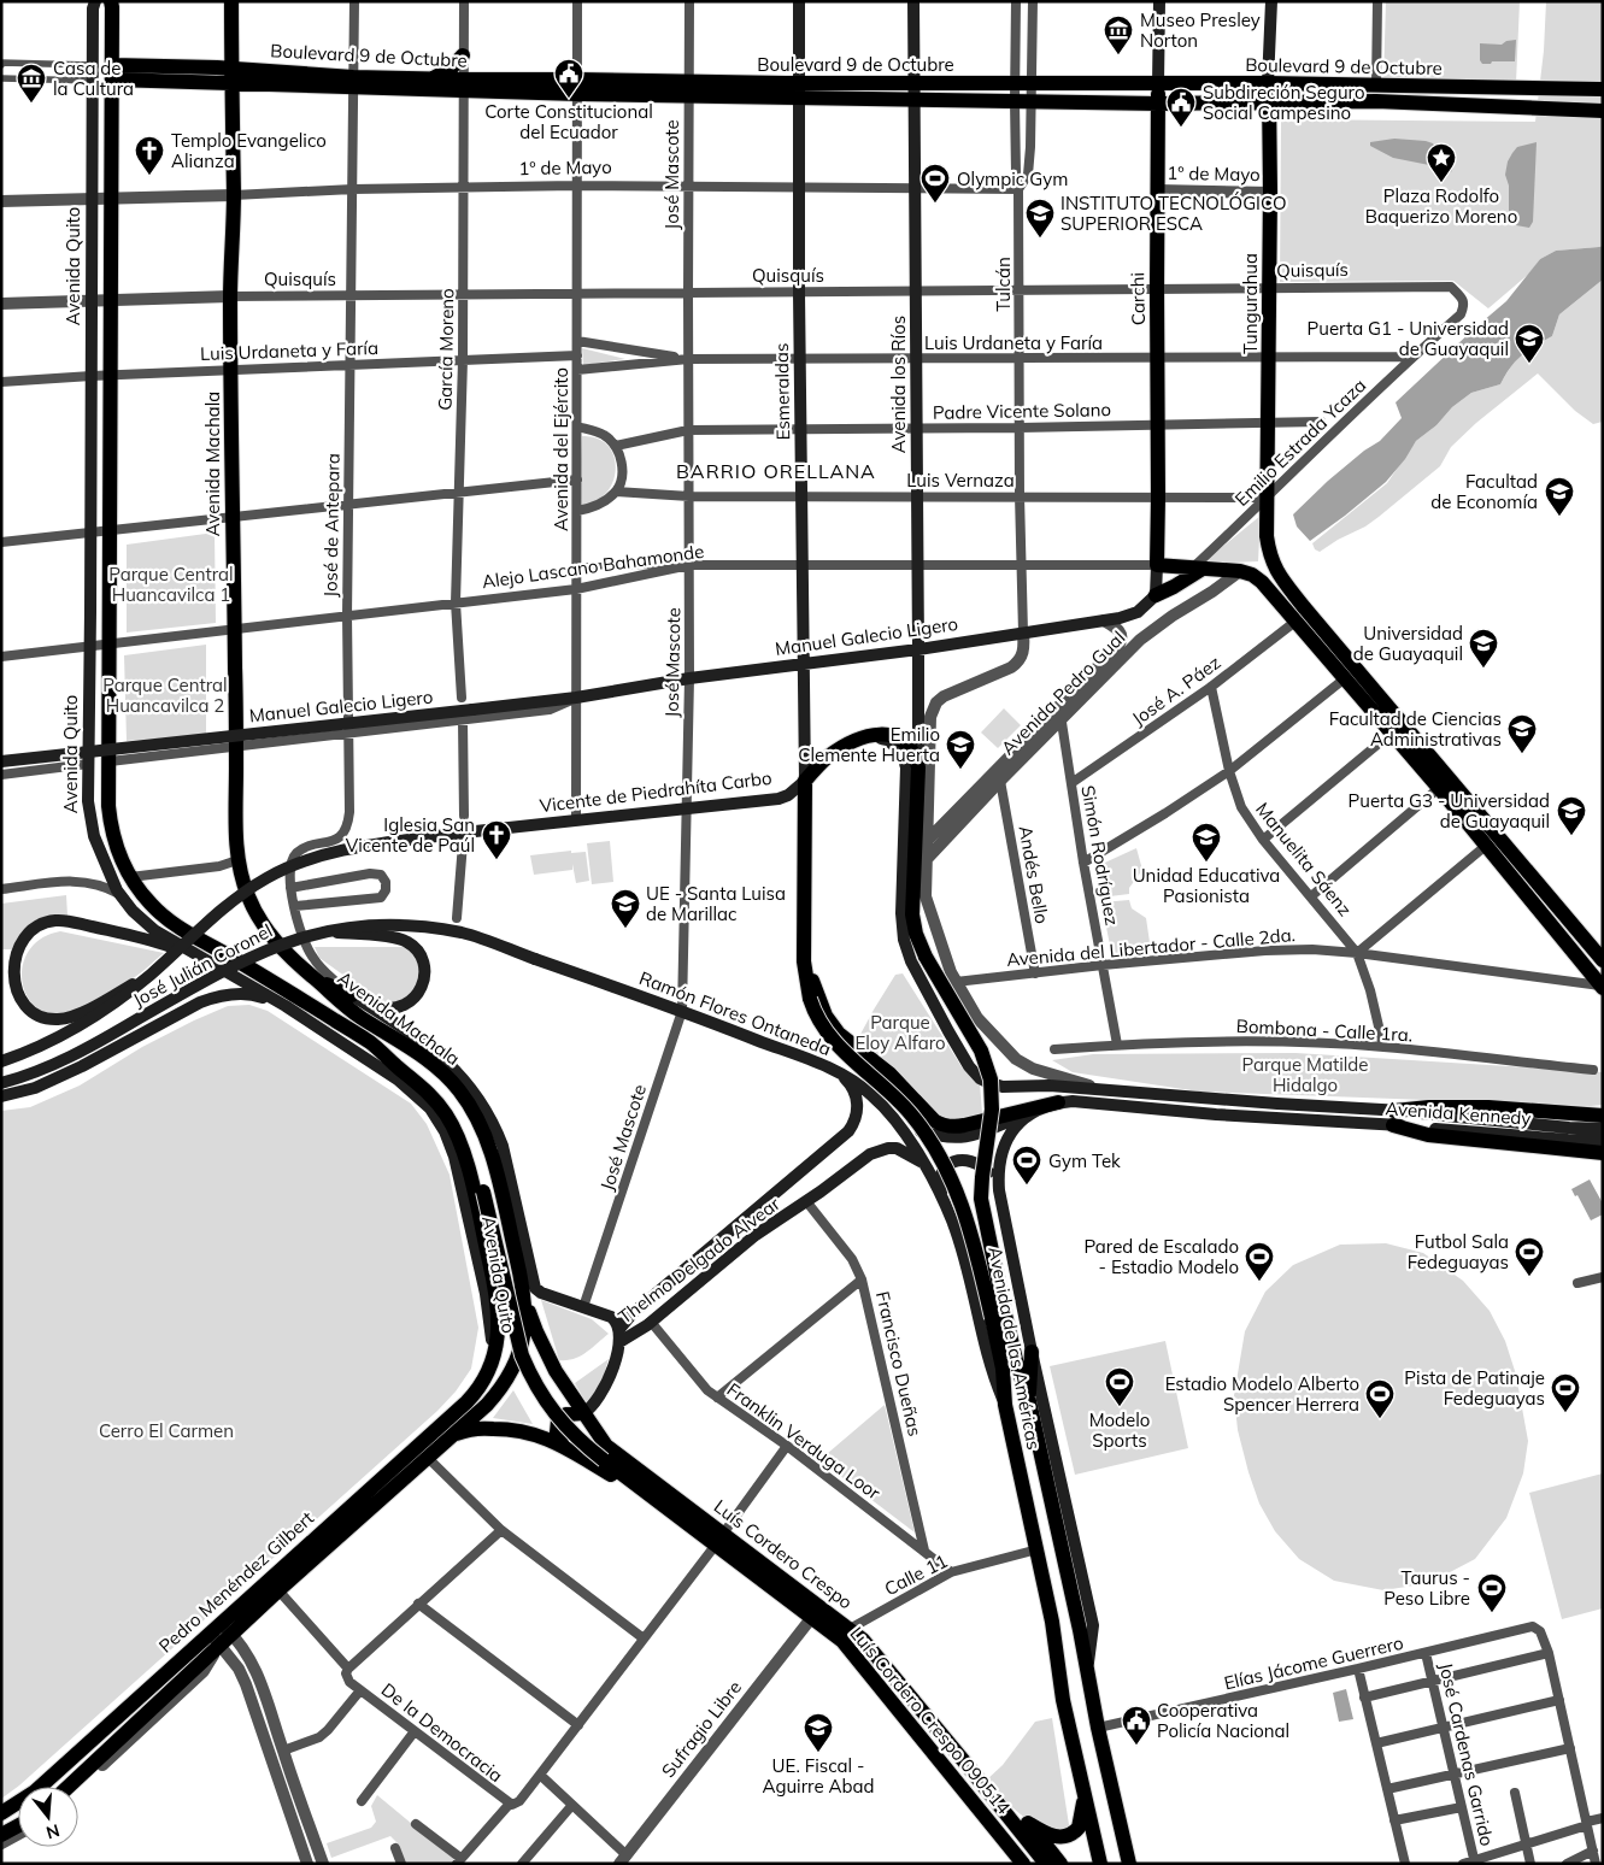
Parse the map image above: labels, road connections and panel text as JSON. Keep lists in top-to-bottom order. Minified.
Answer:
{"streets":{"main road":["Boulevard 9 de Octubre","Avenida Quito","Carchi","Tungurahua","Avenida los Ríos","Esmeraldas","Avenida Machala","Manuel Galecio Ligero","Vicente de Piedrahíta Carbo","José Julián Coronel","Ramón Flores Ontaneda","Avenida Kennedy","Thelmo Delgado Alvear","Avenida de las Américas","Luís Cordero Crespo","Pedro Menéndez Gilbert","Luís Cordero Crespo 090514"],"street":["1º de Mayo","José Mascote","Quisquís","Tulcán","Luis Urdaneta y Faría","García Moreno","Padre Vicente Solano","Emilio Estrada Ycaza","Avenida del Ejército","Luis Vernaza","José de Antepara","Alejo Lascano Bahamonde","José A. Páez","Avenida Pedro Gual","Simón Rodríguez","Manuelita Sáenz","Andés Bello","Avenida del Libertador - Calle 2da.","Bombona - Calle 1ra.","Francisco Dueñas","Franklin Verduga Loor","Calle 11","Elías Jácome Guerrero","Sufragio Libre","De la Democracia","José Cardenas Garrido"]},"crossings":[["Boulevard 9 de Octubre","José Mascote"],["Boulevard 9 de Octubre","Avenida Quito"],["Boulevard 9 de Octubre","Tulcán"],["Boulevard 9 de Octubre","Carchi"],["Boulevard 9 de Octubre","Tungurahua"],["Boulevard 9 de Octubre","García Moreno"],["Boulevard 9 de Octubre","Avenida los Ríos"],["Boulevard 9 de Octubre","Esmeraldas"],["Boulevard 9 de Octubre","Avenida del Ejército"],["Boulevard 9 de Octubre","Avenida Machala"],["Boulevard 9 de Octubre","José de Antepara"],["1º de Mayo","José Mascote"],["1º de Mayo","Avenida Quito"],["1º de Mayo","Tulcán"],["1º de Mayo","Carchi"],["1º de Mayo","Tungurahua"],["1º de Mayo","García Moreno"],["1º de Mayo","Avenida los Ríos"],["1º de Mayo","Esmeraldas"],["1º de Mayo","Avenida del Ejército"],["1º de Mayo","Avenida Machala"],["1º de Mayo","José de Antepara"],["José Mascote","Quisquís"],["José Mascote","Luis Urdaneta y Faría"],["José Mascote","Padre Vicente Solano"],["José Mascote","Avenida Machala"],["José Mascote","Luis Vernaza"],["José Mascote","Alejo Lascano Bahamonde"],["José Mascote","Manuel Galecio Ligero"],["José Mascote","Vicente de Piedrahíta Carbo"],["José Mascote","Ramón Flores Ontaneda"],["Avenida Quito","Quisquís"],["Avenida Quito","Luis Urdaneta y Faría"],["Avenida Quito","Alejo Lascano Bahamonde"],["Avenida Quito","Manuel Galecio Ligero"],["Avenida Quito","Pedro Menéndez Gilbert"],["Quisquís","Tulcán"],["Quisquís","Carchi"],["Quisquís","Tungurahua"],["Quisquís","García Moreno"],["Quisquís","Avenida los Ríos"],["Quisquís","Esmeraldas"],["Quisquís","Emilio Estrada Ycaza"],["Quisquís","Avenida del Ejército"],["Quisquís","Avenida Machala"],["Quisquís","José de Antepara"],["Tulcán","Luis Urdaneta y Faría"],["Tulcán","Padre Vicente Solano"],["Tulcán","Luis Vernaza"],["Tulcán","Alejo Lascano Bahamonde"],["Tulcán","Manuel Galecio Ligero"],["Carchi","Luis Urdaneta y Faría"],["Carchi","Padre Vicente Solano"],["Carchi","Luis Vernaza"],["Carchi","Alejo Lascano Bahamonde"],["Carchi","Manuel Galecio Ligero"],["Tungurahua","Luis Urdaneta y Faría"],["Tungurahua","Padre Vicente Solano"],["Tungurahua","Emilio Estrada Ycaza"],["Tungurahua","Luis Vernaza"],["Luis Urdaneta y Faría","García Moreno"],["Luis Urdaneta y Faría","Avenida los Ríos"],["Luis Urdaneta y Faría","Esmeraldas"],["Luis Urdaneta y Faría","Emilio Estrada Ycaza"],["Luis Urdaneta y Faría","Avenida del Ejército"],["Luis Urdaneta y Faría","Avenida Machala"],["Luis Urdaneta y Faría","José de Antepara"],["García Moreno","Alejo Lascano Bahamonde"],["Avenida los Ríos","Padre Vicente Solano"],["Avenida los Ríos","Luis Vernaza"],["Avenida los Ríos","Alejo Lascano Bahamonde"],["Avenida los Ríos","Manuel Galecio Ligero"],["Avenida los Ríos","Avenida de las Américas"],["Esmeraldas","Padre Vicente Solano"],["Esmeraldas","Luis Vernaza"],["Esmeraldas","Alejo Lascano Bahamonde"],["Esmeraldas","Manuel Galecio Ligero"],["Esmeraldas","Vicente de Piedrahíta Carbo"],["Esmeraldas","Avenida de las Américas"],["Emilio Estrada Ycaza","Luis Vernaza"],["Avenida del Ejército","Alejo Lascano Bahamonde"],["Avenida del Ejército","Manuel Galecio Ligero"],["Avenida del Ejército","Vicente de Piedrahíta Carbo"],["Avenida Machala","José de Antepara"],["Avenida Machala","Alejo Lascano Bahamonde"],["Avenida Machala","Manuel Galecio Ligero"],["Avenida Machala","Thelmo Delgado Alvear"],["Avenida Machala","Luís Cordero Crespo"],["Avenida Machala","Pedro Menéndez Gilbert"],["José de Antepara","Alejo Lascano Bahamonde"],["José de Antepara","Manuel Galecio Ligero"],["Manuel Galecio Ligero","Avenida Pedro Gual"],["José A. Páez","Simón Rodríguez"],["José A. Páez","Manuelita Sáenz"],["Avenida Pedro Gual","Simón Rodríguez"],["Avenida Pedro Gual","Andés Bello"],["Vicente de Piedrahíta Carbo","José Julián Coronel"],["Vicente de Piedrahíta Carbo","Avenida Kennedy"],["Vicente de Piedrahíta Carbo","Avenida de las Américas"],["Simón Rodríguez","Avenida del Libertador - Calle 2da."],["Simón Rodríguez","Bombona - Calle 1ra."],["Manuelita Sáenz","Avenida del Libertador - Calle 2da."],["Manuelita Sáenz","Bombona - Calle 1ra."],["Andés Bello","Avenida del Libertador - Calle 2da."],["José Julián Coronel","Ramón Flores Ontaneda"],["Ramón Flores Ontaneda","Thelmo Delgado Alvear"],["Thelmo Delgado Alvear","Francisco Dueñas"],["Thelmo Delgado Alvear","Franklin Verduga Loor"],["Avenida de las Américas","Calle 11"],["Avenida de las Américas","Elías Jácome Guerrero"],["Francisco Dueñas","Franklin Verduga Loor"],["Franklin Verduga Loor","Calle 11"],["Franklin Verduga Loor","De la Democracia"],["Luís Cordero Crespo","Calle 11"],["Luís Cordero Crespo","Luís Cordero Crespo 090514"],["Luís Cordero Crespo","De la Democracia"],["Elías Jácome Guerrero","José Cardenas Garrido"],["Luís Cordero Crespo 090514","Sufragio Libre"],["Luís Cordero Crespo 090514","De la Democracia"]],"districts":["BARRIO ORELLANA"],"parks":["Parque Central Huancavilca 1","Parque Central Huancavilca 2","Parque Eloy Alfaro","Parque Matilde Hidalgo","Cerro El Carmen"],"places":{"museum":["Museo Presley Norton","Casa de la Cultura"],"public building":["Corte Constitucional del Ecuador","Subdireción Seguro Social Campesino","Cooperativa Policía Nacional"],"church":["Templo Evangelico Alianza","Iglesia San Vicente de Paúl"],"place":["Plaza Rodolfo Baquerizo Moreno"],"sports":["Olympic Gym","Gym Tek","Futbol Sala Fedeguayas","Pared de Escalado - Estadio Modelo","Modelo Sports","Pista de Patinaje Fedeguayas","Estadio Modelo Alberto Spencer Herrera","Taurus - Peso Libre"],"school or university":["INSTITUTO TECNOLÓGICO SUPERIOR ESCA","Puerta G1 - Universidad de Guayaquil","Facultad de Economía","Universidad de Guayaquil","Facultad de Ciencias Administrativas","Emilio Clemente Huerta","Puerta G3 - Universidad de Guayaquil","Unidad Educativa Pasionista","UE - Santa Luisa de Marillac","UE. Fiscal - Aguirre Abad"]},"north":"bottom"}
